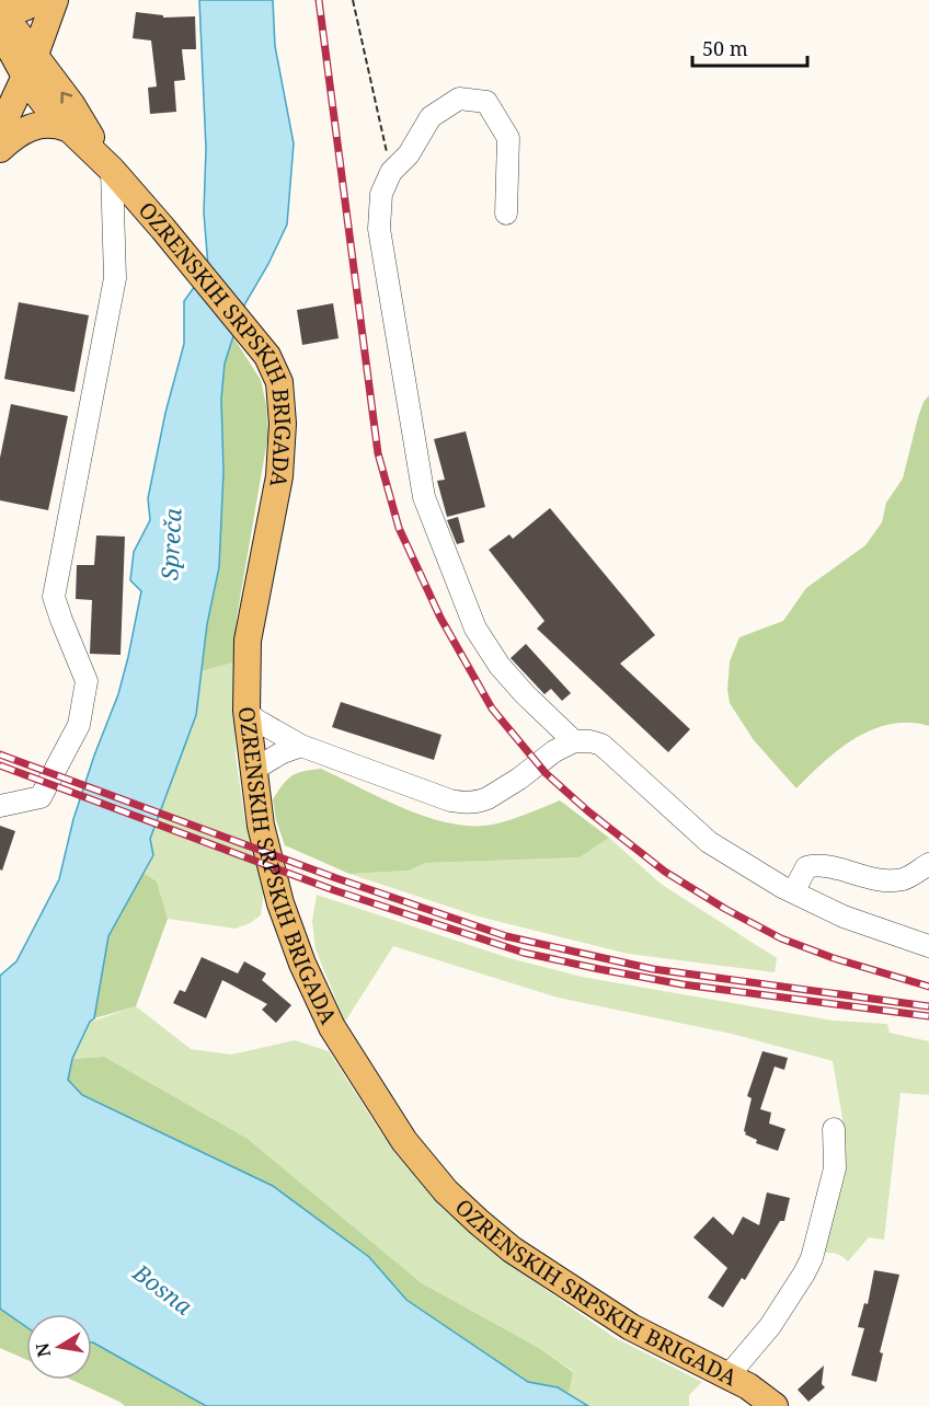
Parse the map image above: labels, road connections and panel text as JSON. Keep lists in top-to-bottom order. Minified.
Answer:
{"streets":{"main road":["OZRENSKIH SRPSKIH BRIGADA"]},"water":["Spreča","Bosna"],"scale_bar":"50 m","north":"left"}
